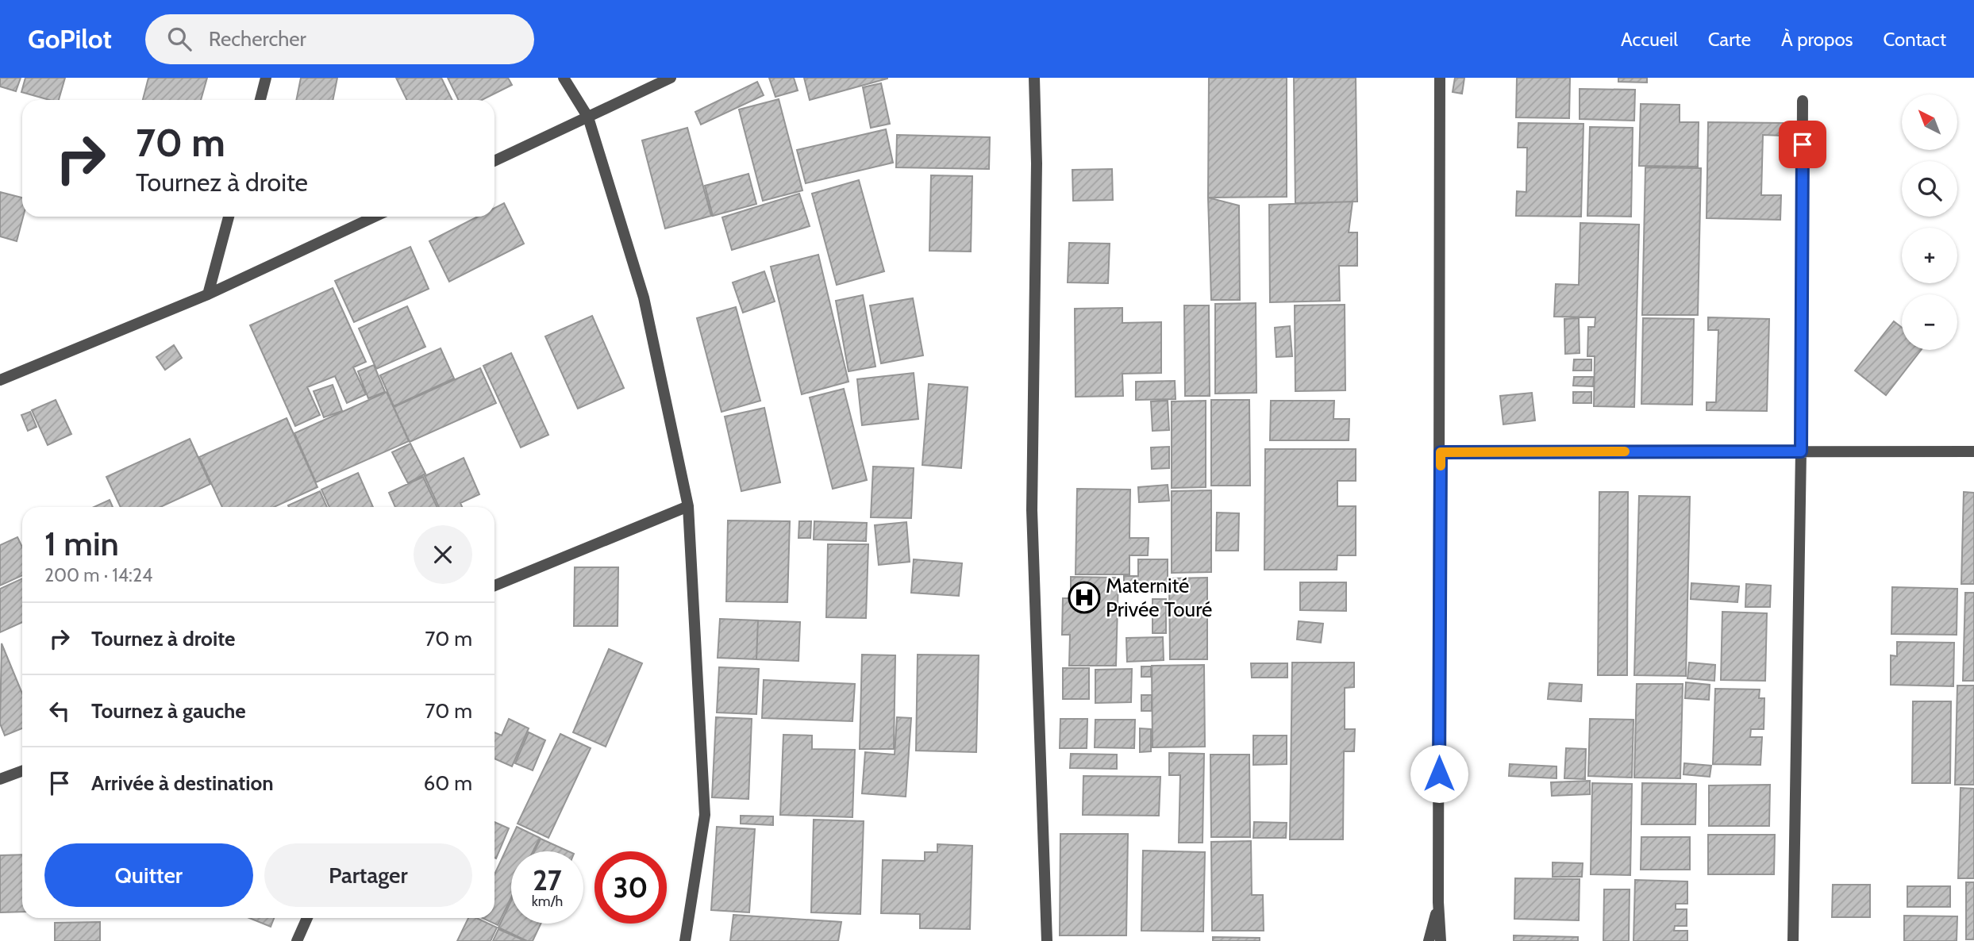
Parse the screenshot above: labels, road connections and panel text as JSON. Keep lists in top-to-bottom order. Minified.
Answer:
{"places":{"hospital":["Maternité Privée Touré"]},"north":"top left","page":{"header":"GoPilot","search":"Rechercher","nav":["Accueil","Carte","À propos","Contact"],"map_buttons":["+","−"],"turn":["70 m","Tournez à droite"],"heading":["1 min","200 m · 14:24"],"list":[{"name":"Tournez à droite","value":"70 m"},{"name":"Tournez à gauche","value":"70 m"},{"name":"Arrivée à destination","value":"60 m"}],"buttons":["Quitter","Partager"],"speed":"27 km/h","limit":"30"}}
